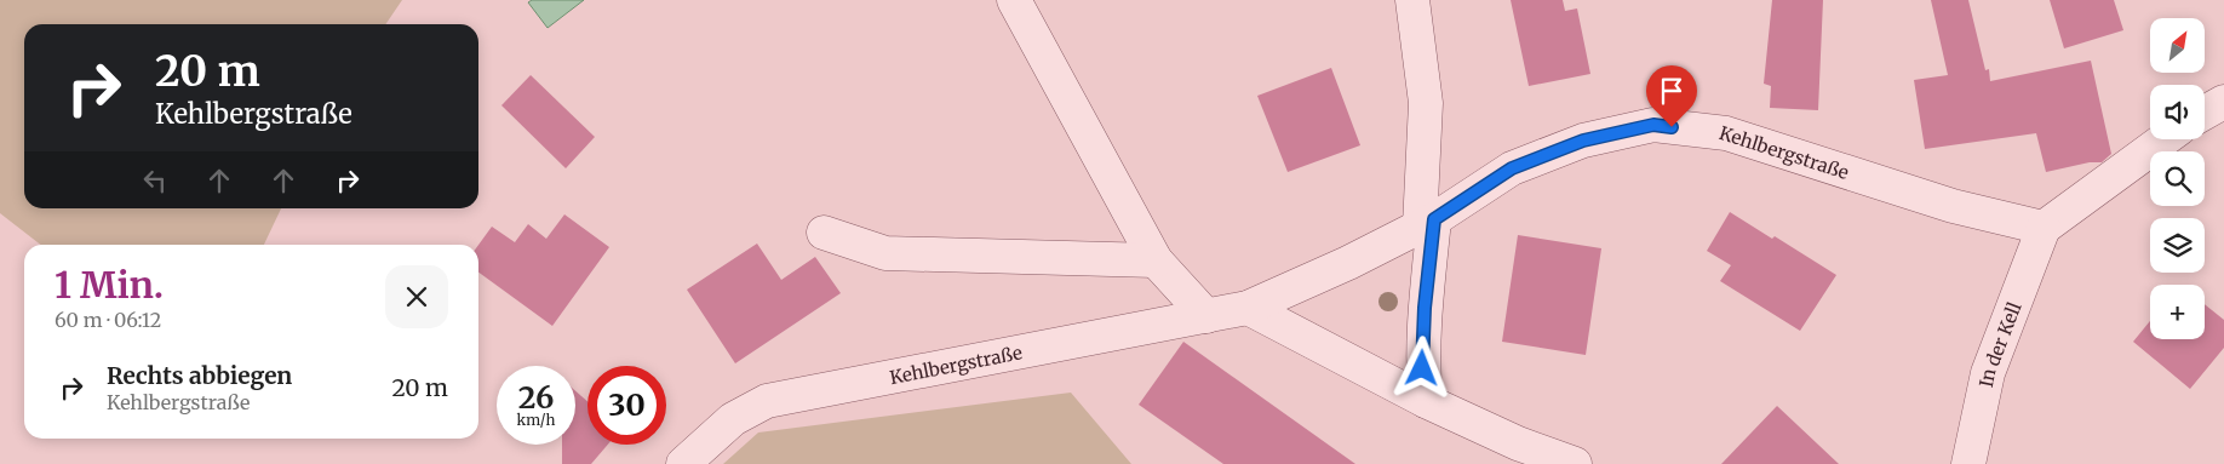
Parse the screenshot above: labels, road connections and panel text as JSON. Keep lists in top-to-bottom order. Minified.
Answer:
{"streets":{"street":["Kehlbergstraße","In der Kell"]},"crossings":[["Kehlbergstraße","In der Kell"]],"north":"top right","page":{"map_buttons":"+","turn":["20 m","Kehlbergstraße"],"heading":["1 Min.","60 m · 06:12"],"list":[{"name":"Rechts abbiegen","note":"Kehlbergstraße","value":"20 m"}],"speed":"26 km/h","limit":"30"}}
